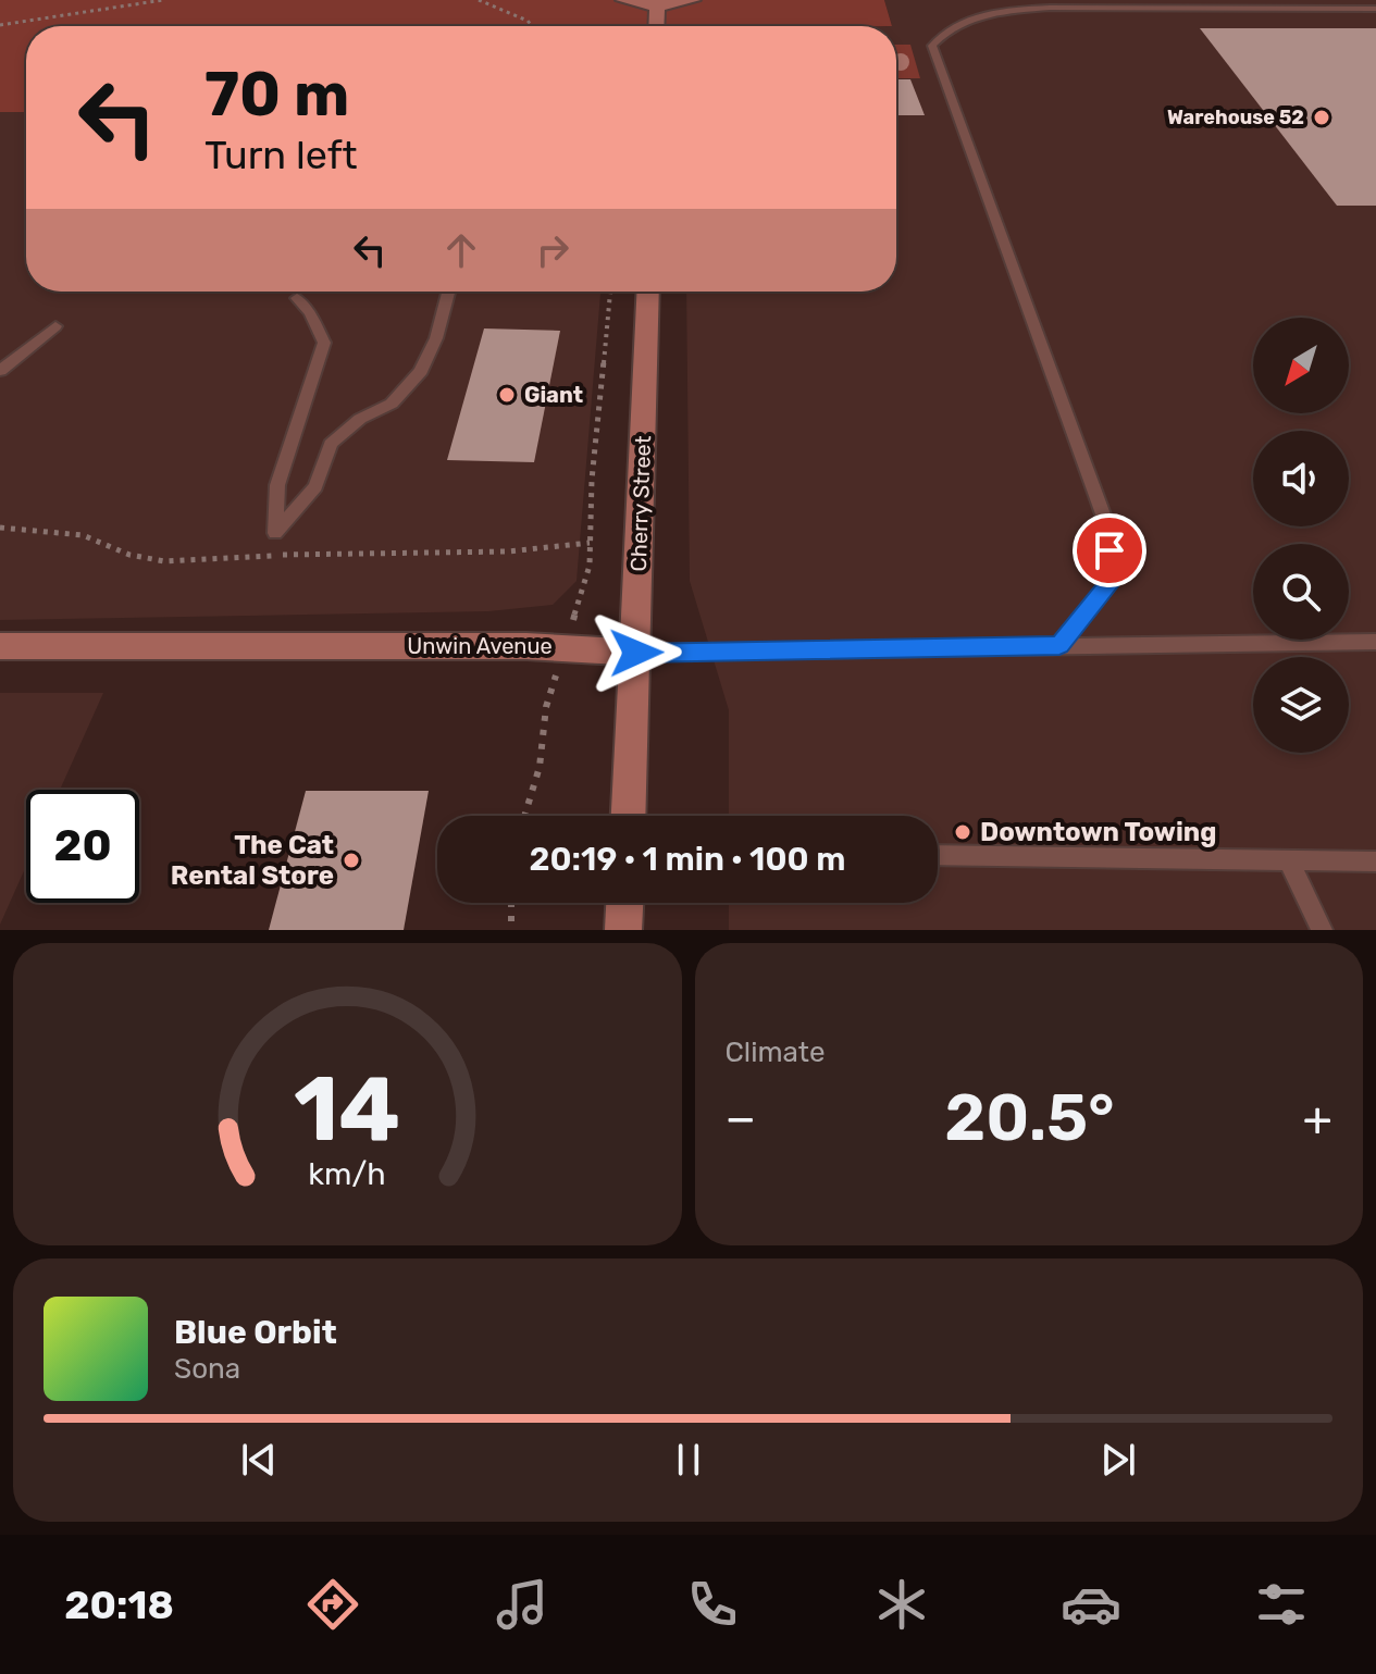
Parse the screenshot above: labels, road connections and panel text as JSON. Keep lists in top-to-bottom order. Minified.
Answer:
{"streets":{"street":["Cherry Street","Unwin Avenue"]},"crossings":[["Cherry Street","Unwin Avenue"]],"places":["Warehouse 52","Giant","Downtown Towing","The Cat Rental Store"],"north":"bottom left","page":{"turn":["70 m","Turn left"],"limit":"20","trip":"20:19 · 1 min · 100 m","tile":"Climate","heat":["−","20.5°","+"],"song":["Blue Orbit","Sona"],"tabs":"20:18","gauge":["14","km/h"]}}
